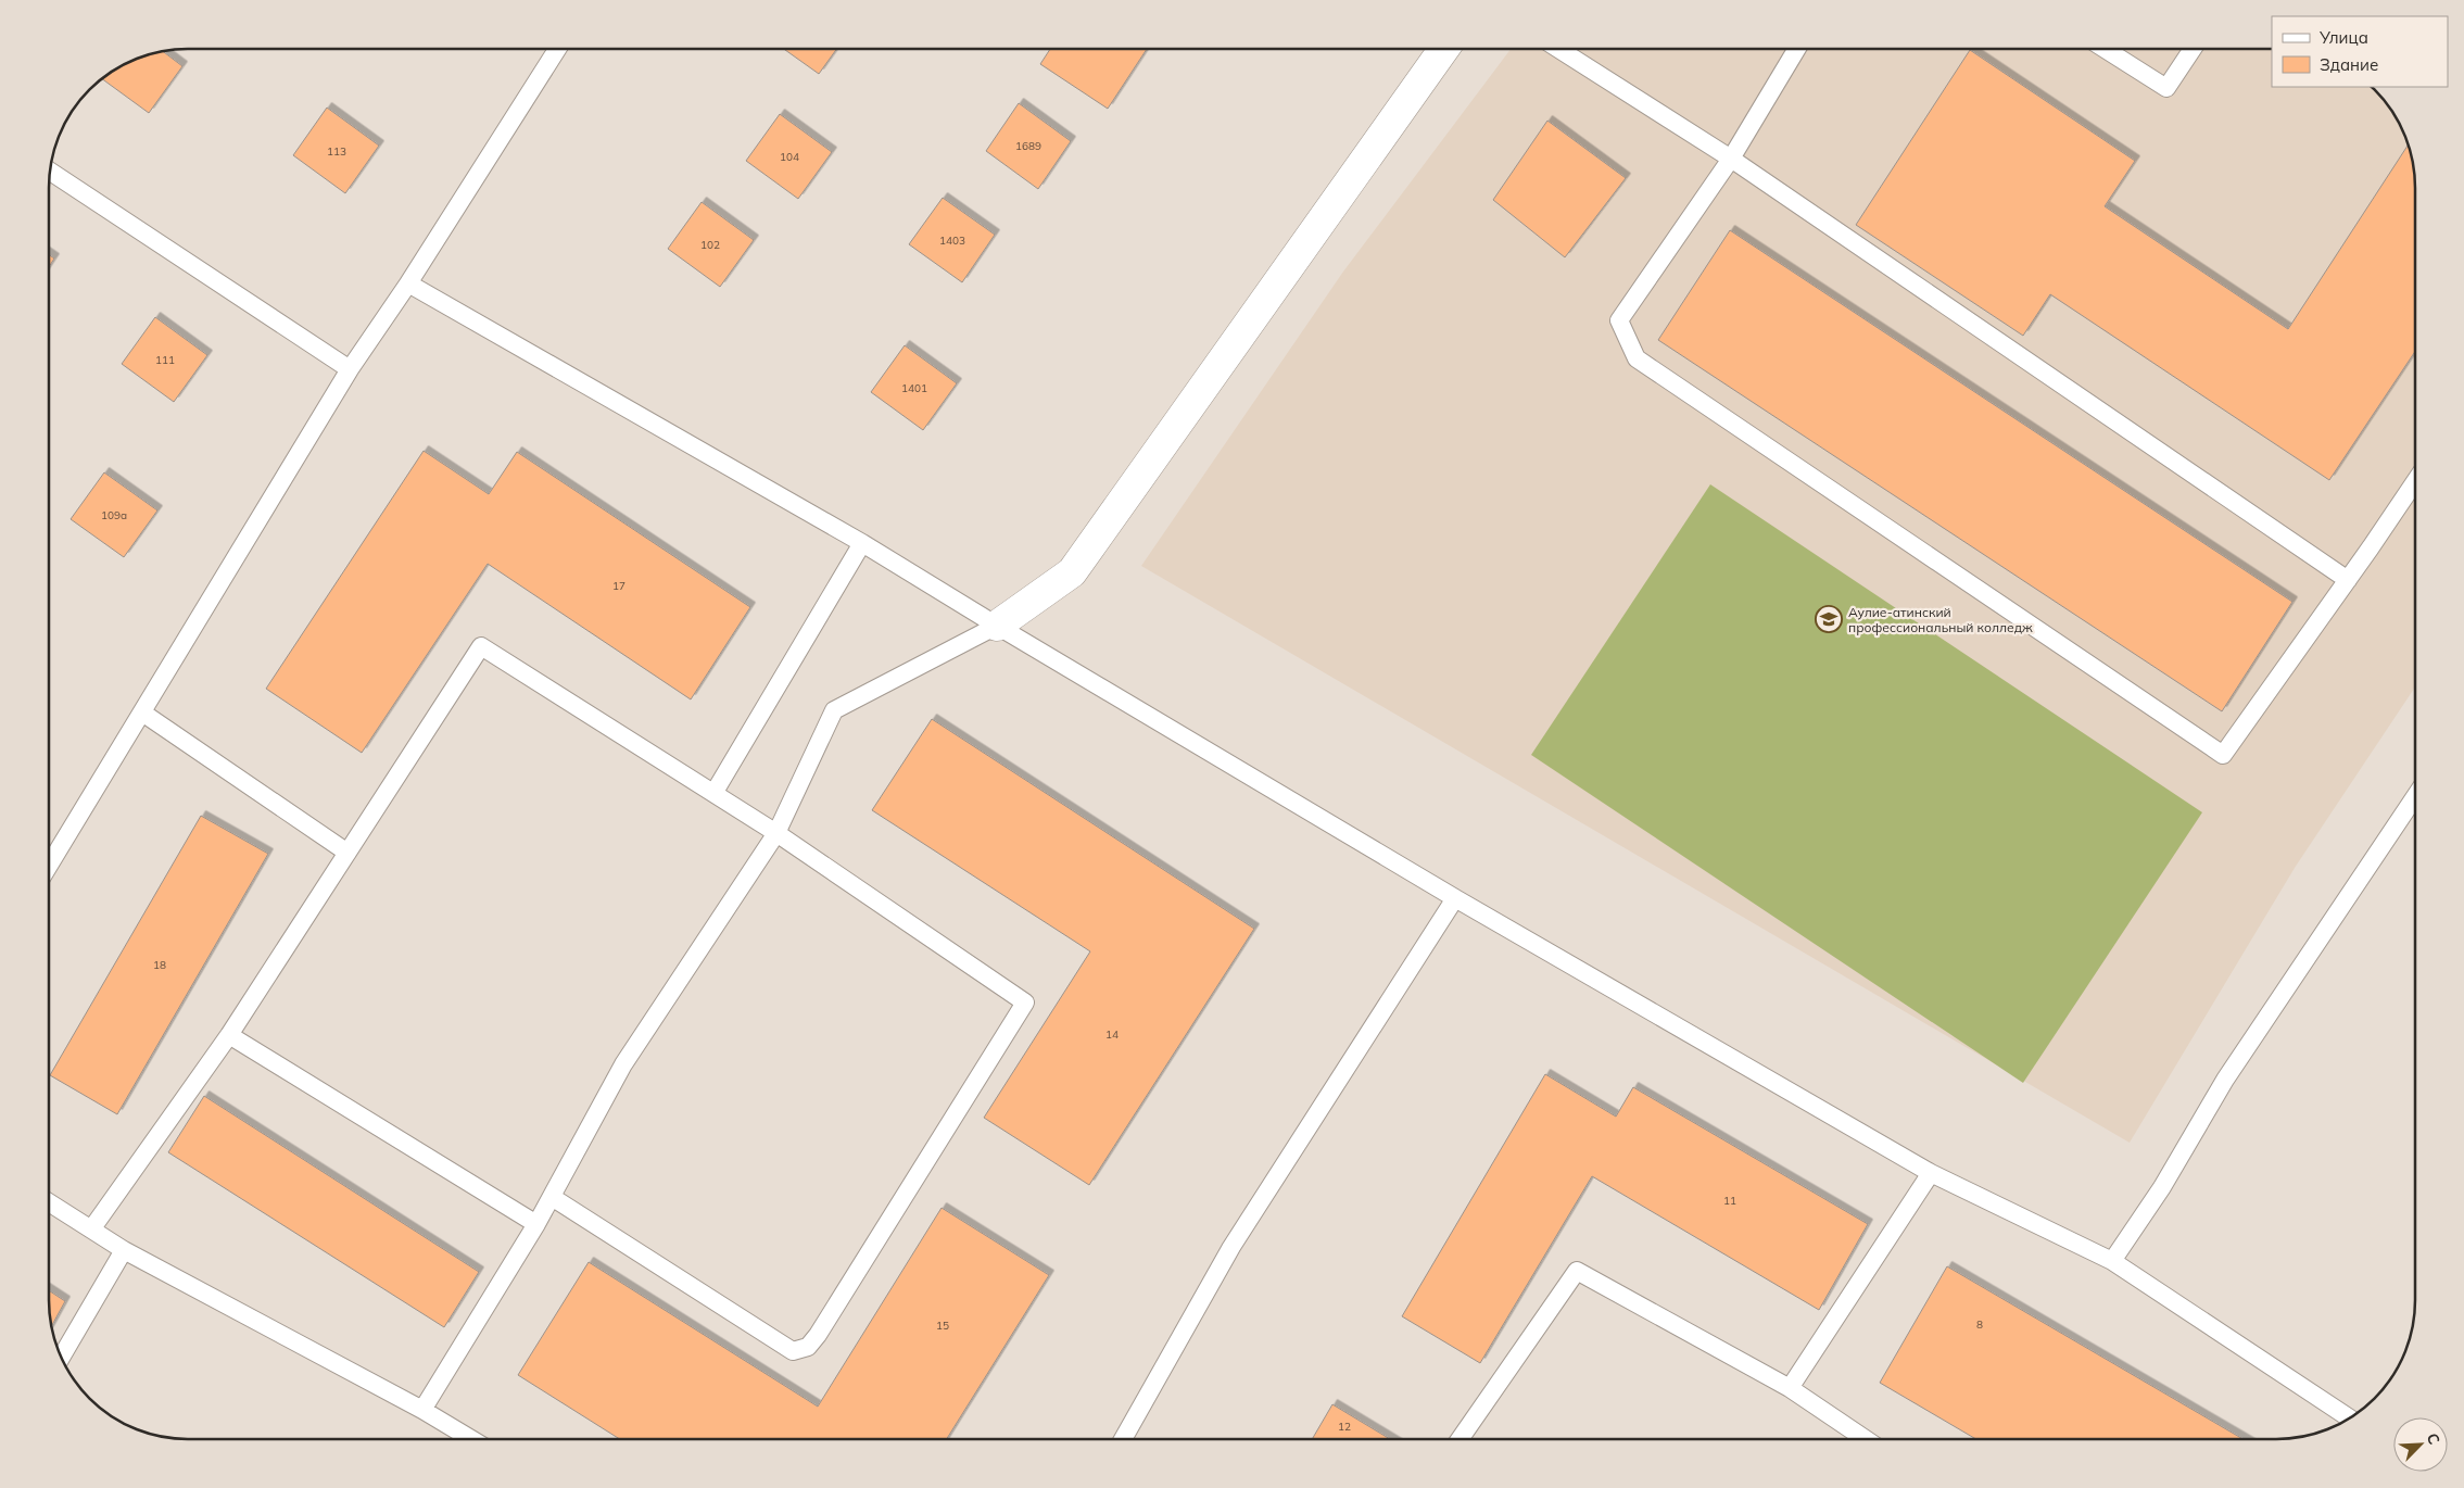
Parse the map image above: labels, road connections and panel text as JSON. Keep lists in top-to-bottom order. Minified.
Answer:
{"places":{"school or university":["Аулие-атинский профессиональный колледж"]},"house_numbers":["1689","113","104","1403","102","111","1401","109а","17","18","14","11","8","15","12"],"legend":["Улица","Здание"],"north":"top right"}
